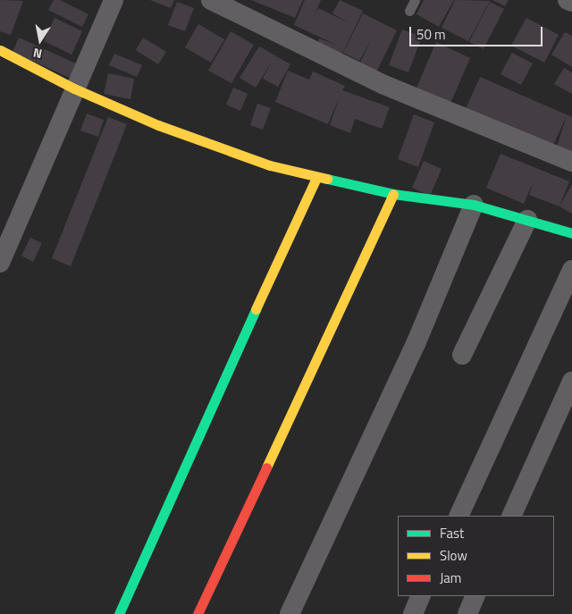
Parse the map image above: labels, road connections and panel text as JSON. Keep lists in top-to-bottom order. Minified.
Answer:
{"legend":["Fast","Slow","Jam"],"scale_bar":"50 m","north":"bottom"}
